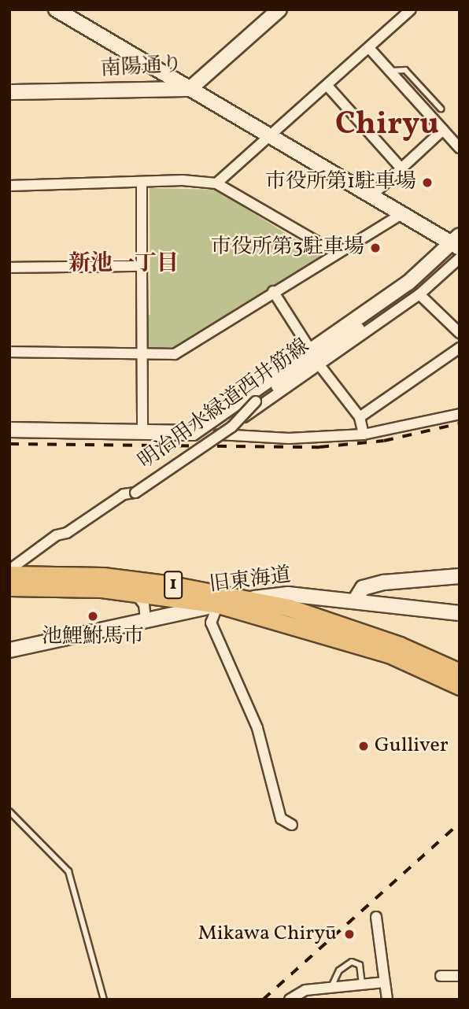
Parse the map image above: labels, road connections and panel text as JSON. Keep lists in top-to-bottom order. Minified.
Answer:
{"streets":{"highway":["1"],"street":["南陽通り","明治用水緑道西井筋線","旧東海道"]},"crossings":[["明治用水緑道西井筋線","1"],["旧東海道","1"]],"districts":["Chiryu","新池一丁目"],"places":["市役所第1駐車場","市役所第3駐車場","池鯉鮒馬市","Gulliver","Mikawa Chiryū"]}
